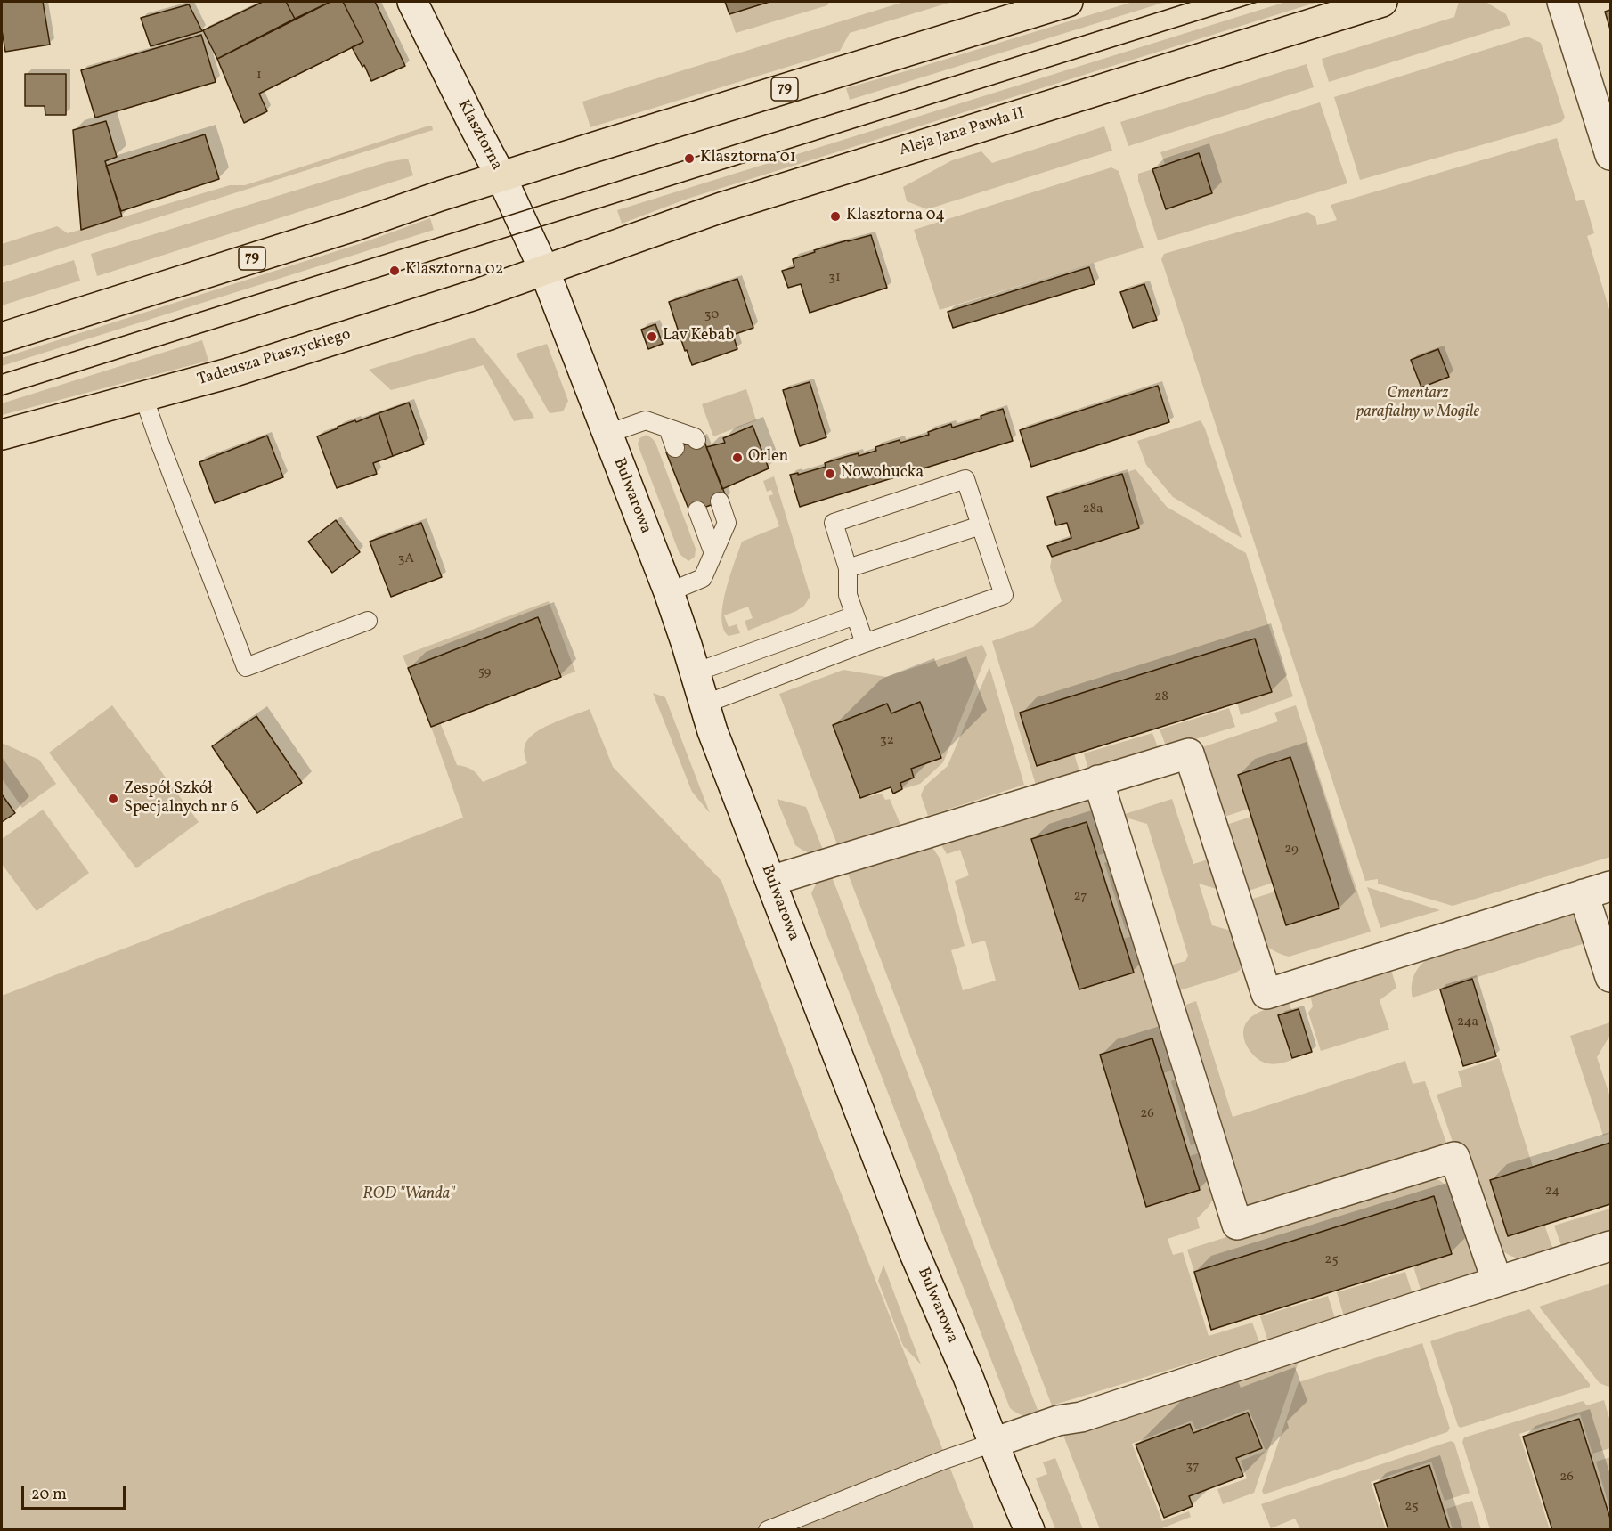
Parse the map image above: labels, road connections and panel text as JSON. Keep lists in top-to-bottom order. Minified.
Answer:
{"streets":{"main road":["79","Aleja Jana Pawła II","Tadeusza Ptaszyckiego"],"street":["Klasztorna","Bulwarowa"]},"crossings":[["79","Klasztorna"],["Aleja Jana Pawła II","Klasztorna"],["Aleja Jana Pawła II","Tadeusza Ptaszyckiego"],["Aleja Jana Pawła II","Bulwarowa"],["Klasztorna","Tadeusza Ptaszyckiego"],["Klasztorna","Bulwarowa"],["Tadeusza Ptaszyckiego","Bulwarowa"]],"parks":["Cmentarz parafialny w Mogile","ROD \"Wanda\""],"places":["Klasztorna 01","Klasztorna 04","Klasztorna 02","Lav Kebab","Orlen","Nowohucka","Zespół Szkół Specjalnych nr 6"],"house_numbers":["1","31","30","28a","3A","59","28","32","29","27","24a","26","24","25","37","26","25"],"scale_bar":"20 m"}
